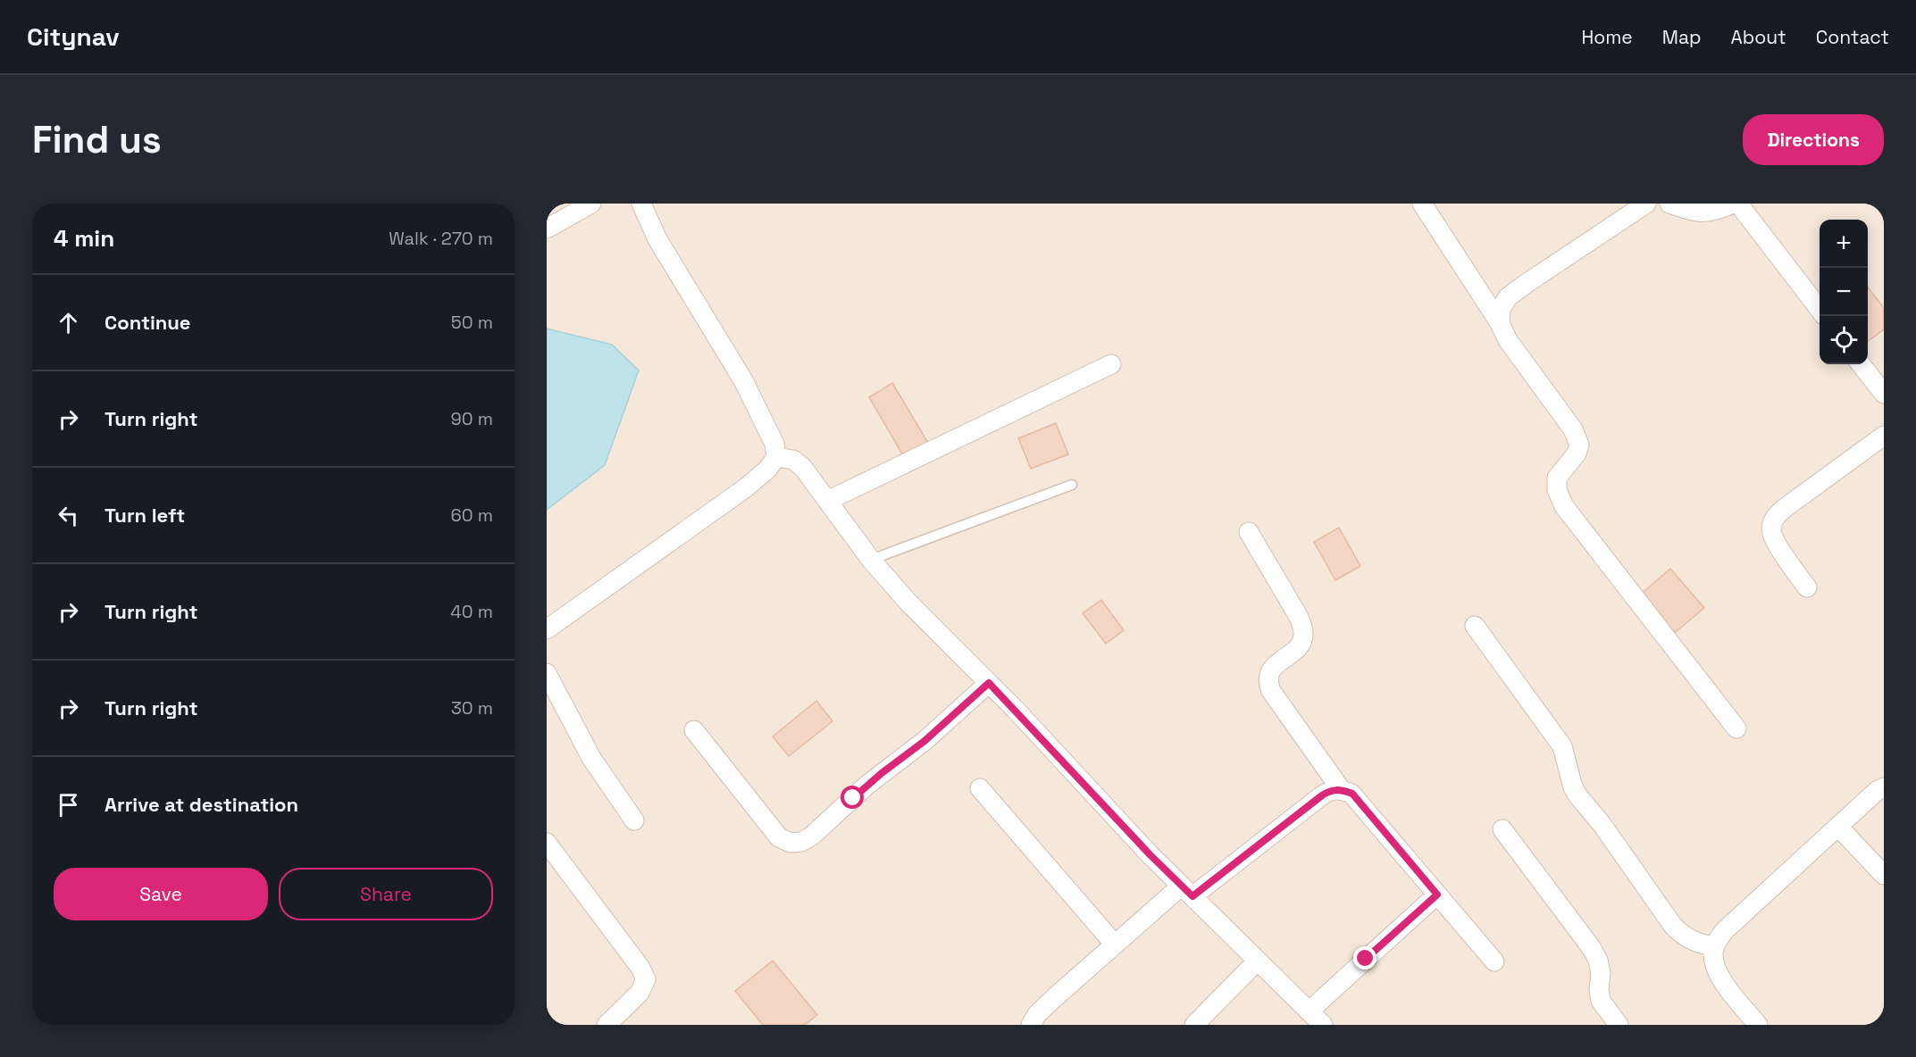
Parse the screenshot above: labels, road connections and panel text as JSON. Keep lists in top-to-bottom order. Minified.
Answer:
{"page":{"header":"Citynav","nav":["Home","Map","About","Contact"],"buttons":["Directions",["Save","Share"]],"title":"Find us","heading":["4 min","Walk · 270 m"],"map_buttons":["+","−"],"list":[["Continue","50 m"],["Turn right","90 m"],["Turn left","60 m"],["Turn right","40 m"],["Turn right","30 m"],"Arrive at destination"]}}
